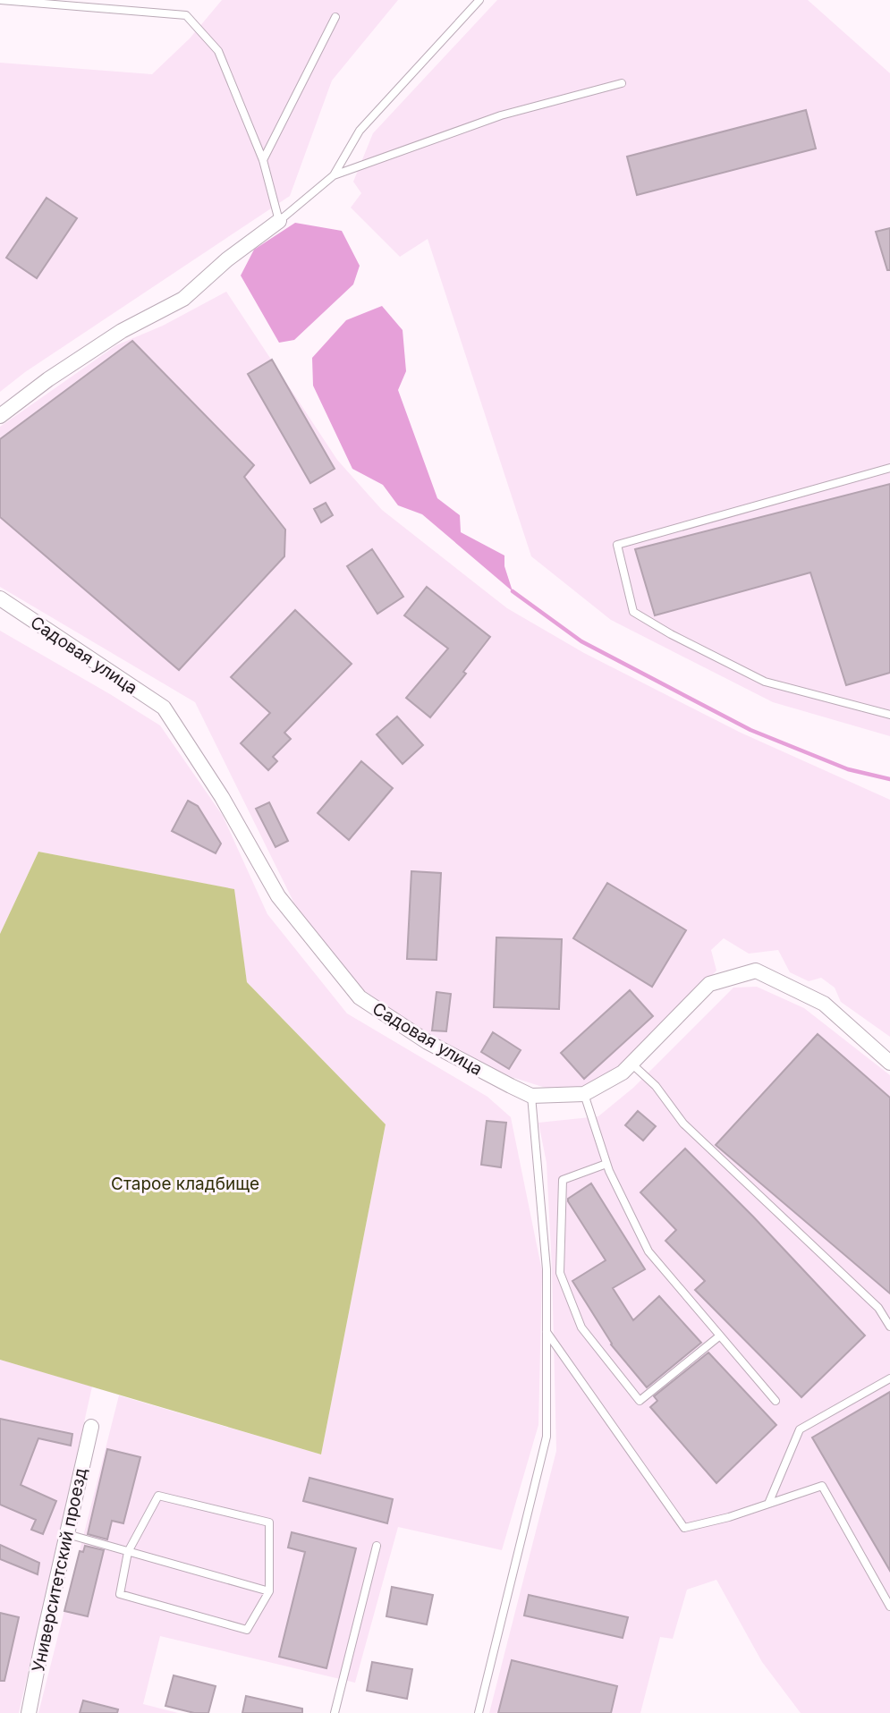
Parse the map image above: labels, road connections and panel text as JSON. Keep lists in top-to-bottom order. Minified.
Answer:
{"streets":{"street":["Садовая улица","Университетский проезд"]},"parks":["Старое кладбище"]}
